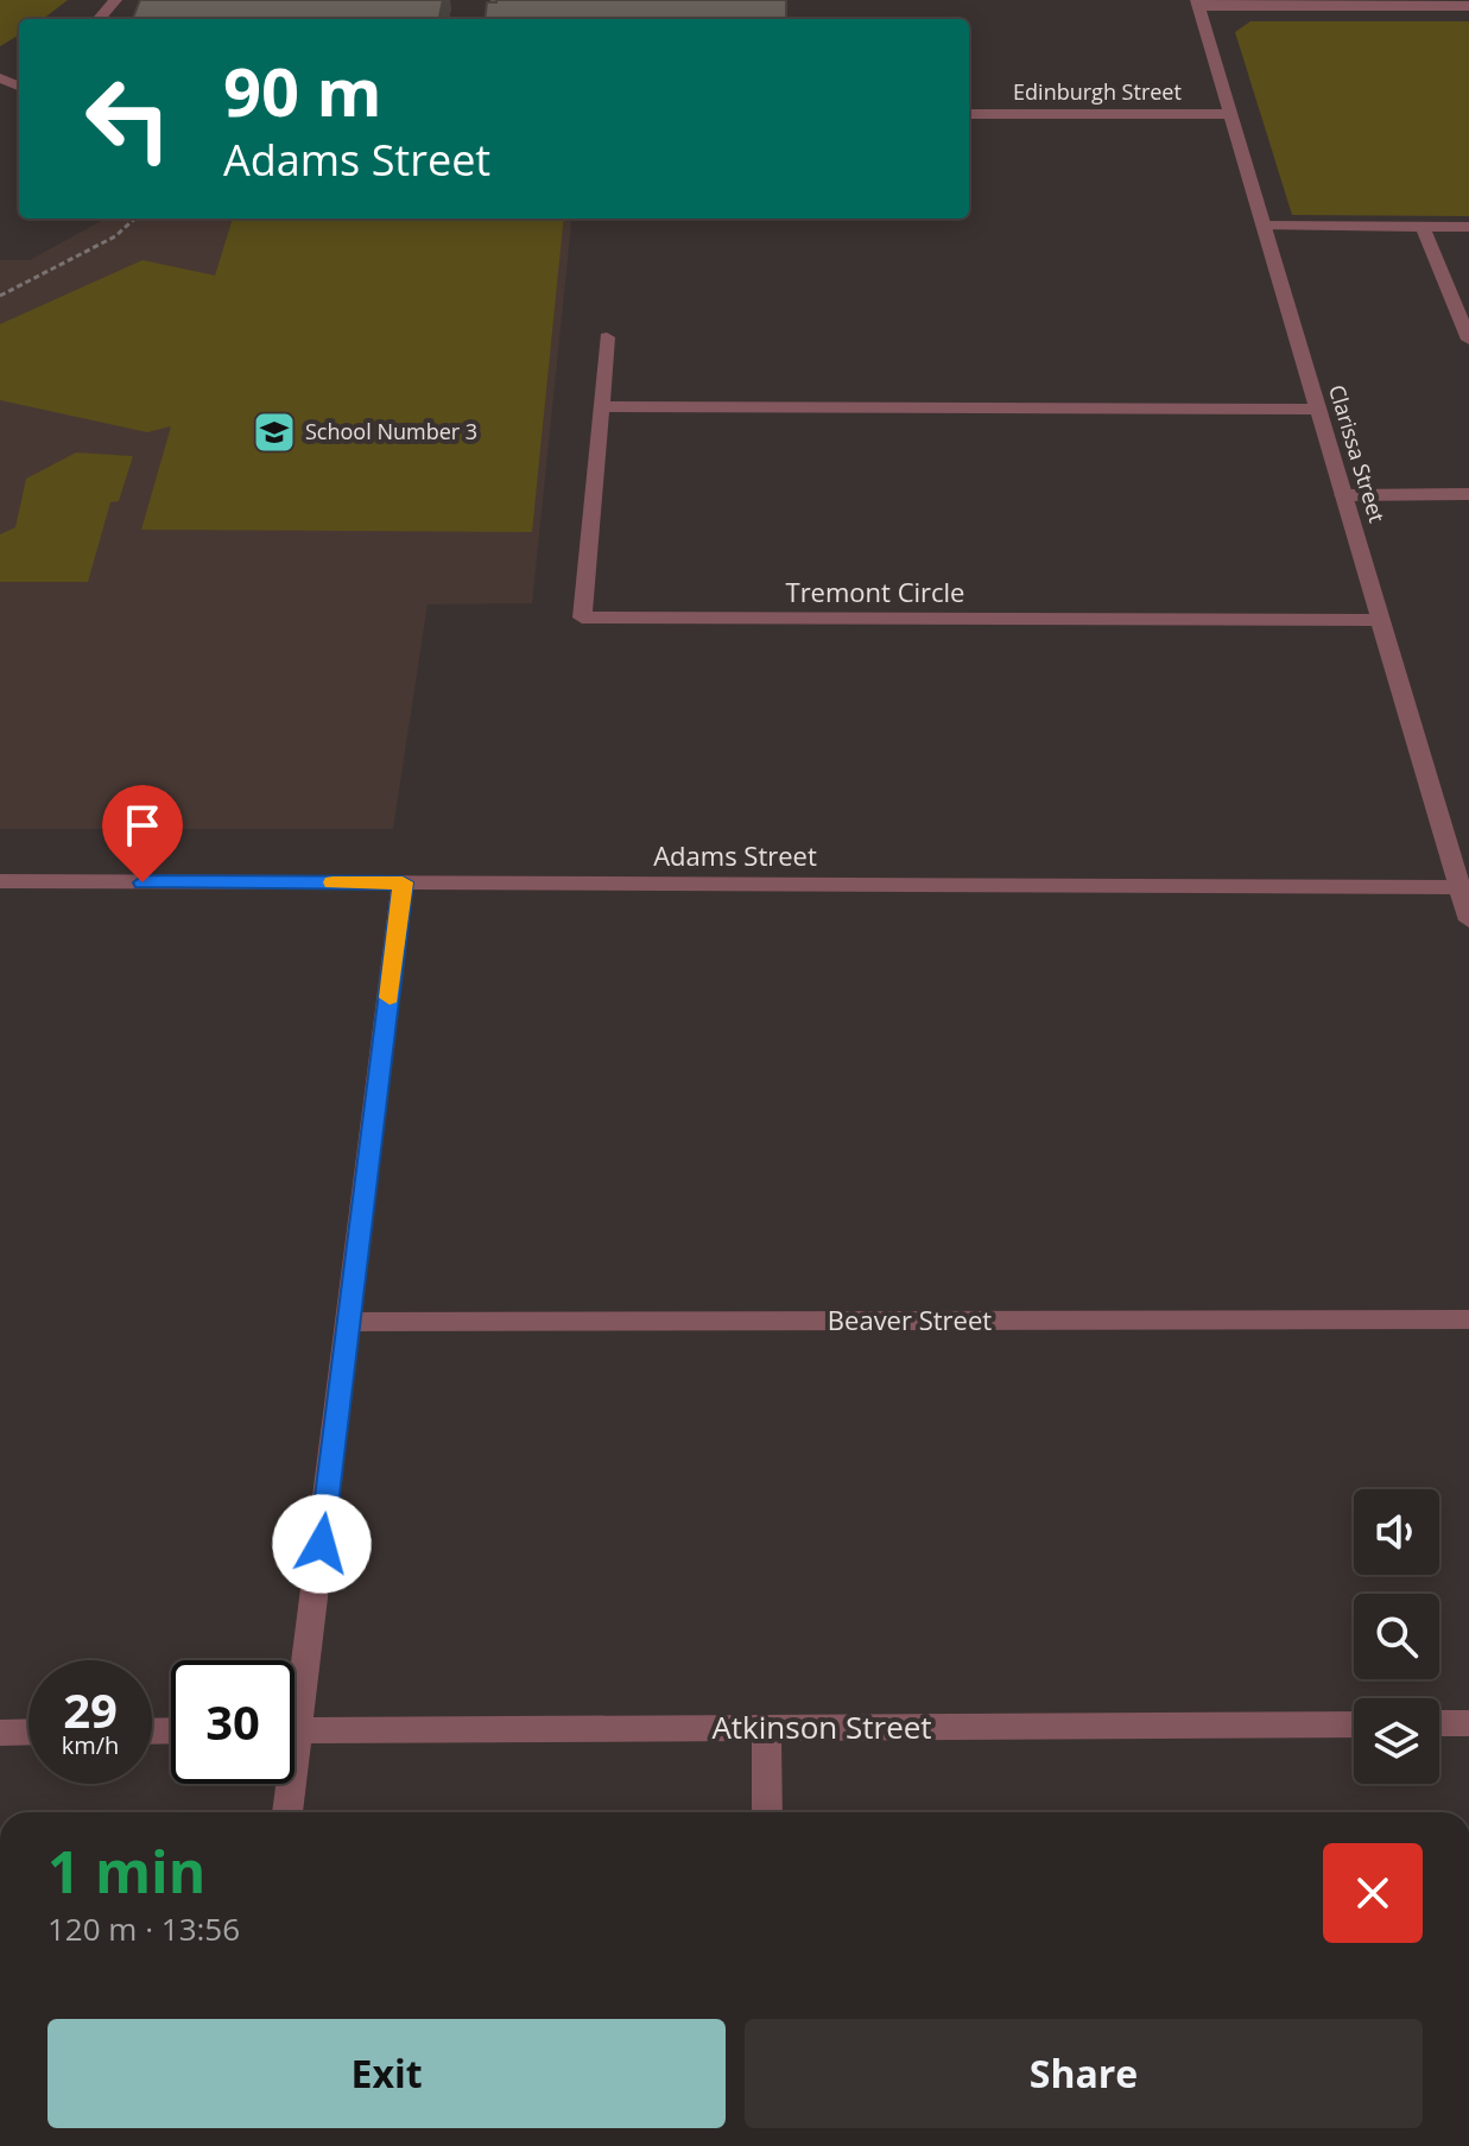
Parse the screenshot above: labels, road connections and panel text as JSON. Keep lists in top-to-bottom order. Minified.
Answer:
{"streets":{"street":["Edinburgh Street","Clarissa Street","Tremont Circle","Adams Street","Beaver Street","Atkinson Street"]},"crossings":[["Edinburgh Street","Clarissa Street"],["Clarissa Street","Tremont Circle"],["Clarissa Street","Adams Street"]],"places":{"school or university":["School Number 3"]},"page":{"turn":["90 m","Adams Street"],"speed":"29 km/h","limit":"30","heading":["1 min","120 m · 13:56"],"buttons":["Exit","Share"]}}
